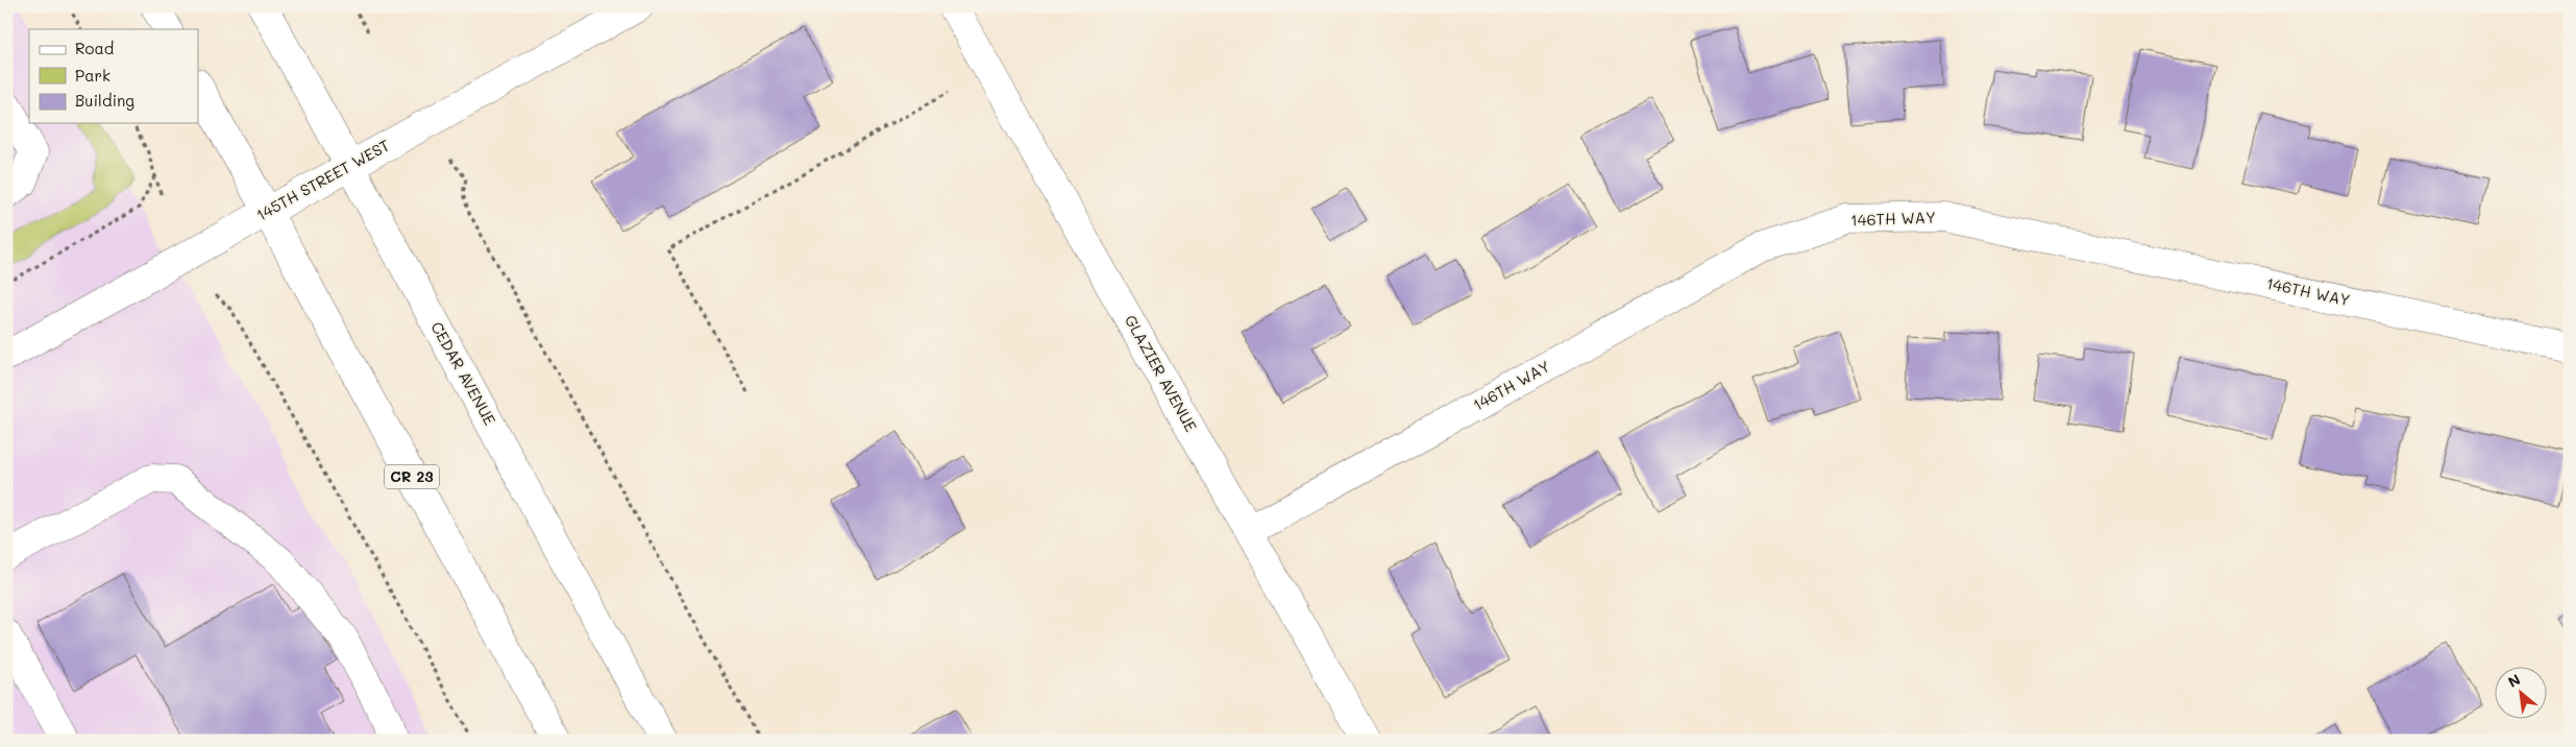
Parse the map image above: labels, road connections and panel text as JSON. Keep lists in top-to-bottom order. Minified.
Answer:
{"streets":{"main road":["145TH STREET WEST","146TH WAY","CEDAR AVENUE","GLAZIER AVENUE","CR 23"]},"crossings":[["145TH STREET WEST","CEDAR AVENUE"],["145TH STREET WEST","CR 23"],["146TH WAY","GLAZIER AVENUE"]],"legend":["Road","Park","Building"],"north":"top left"}
